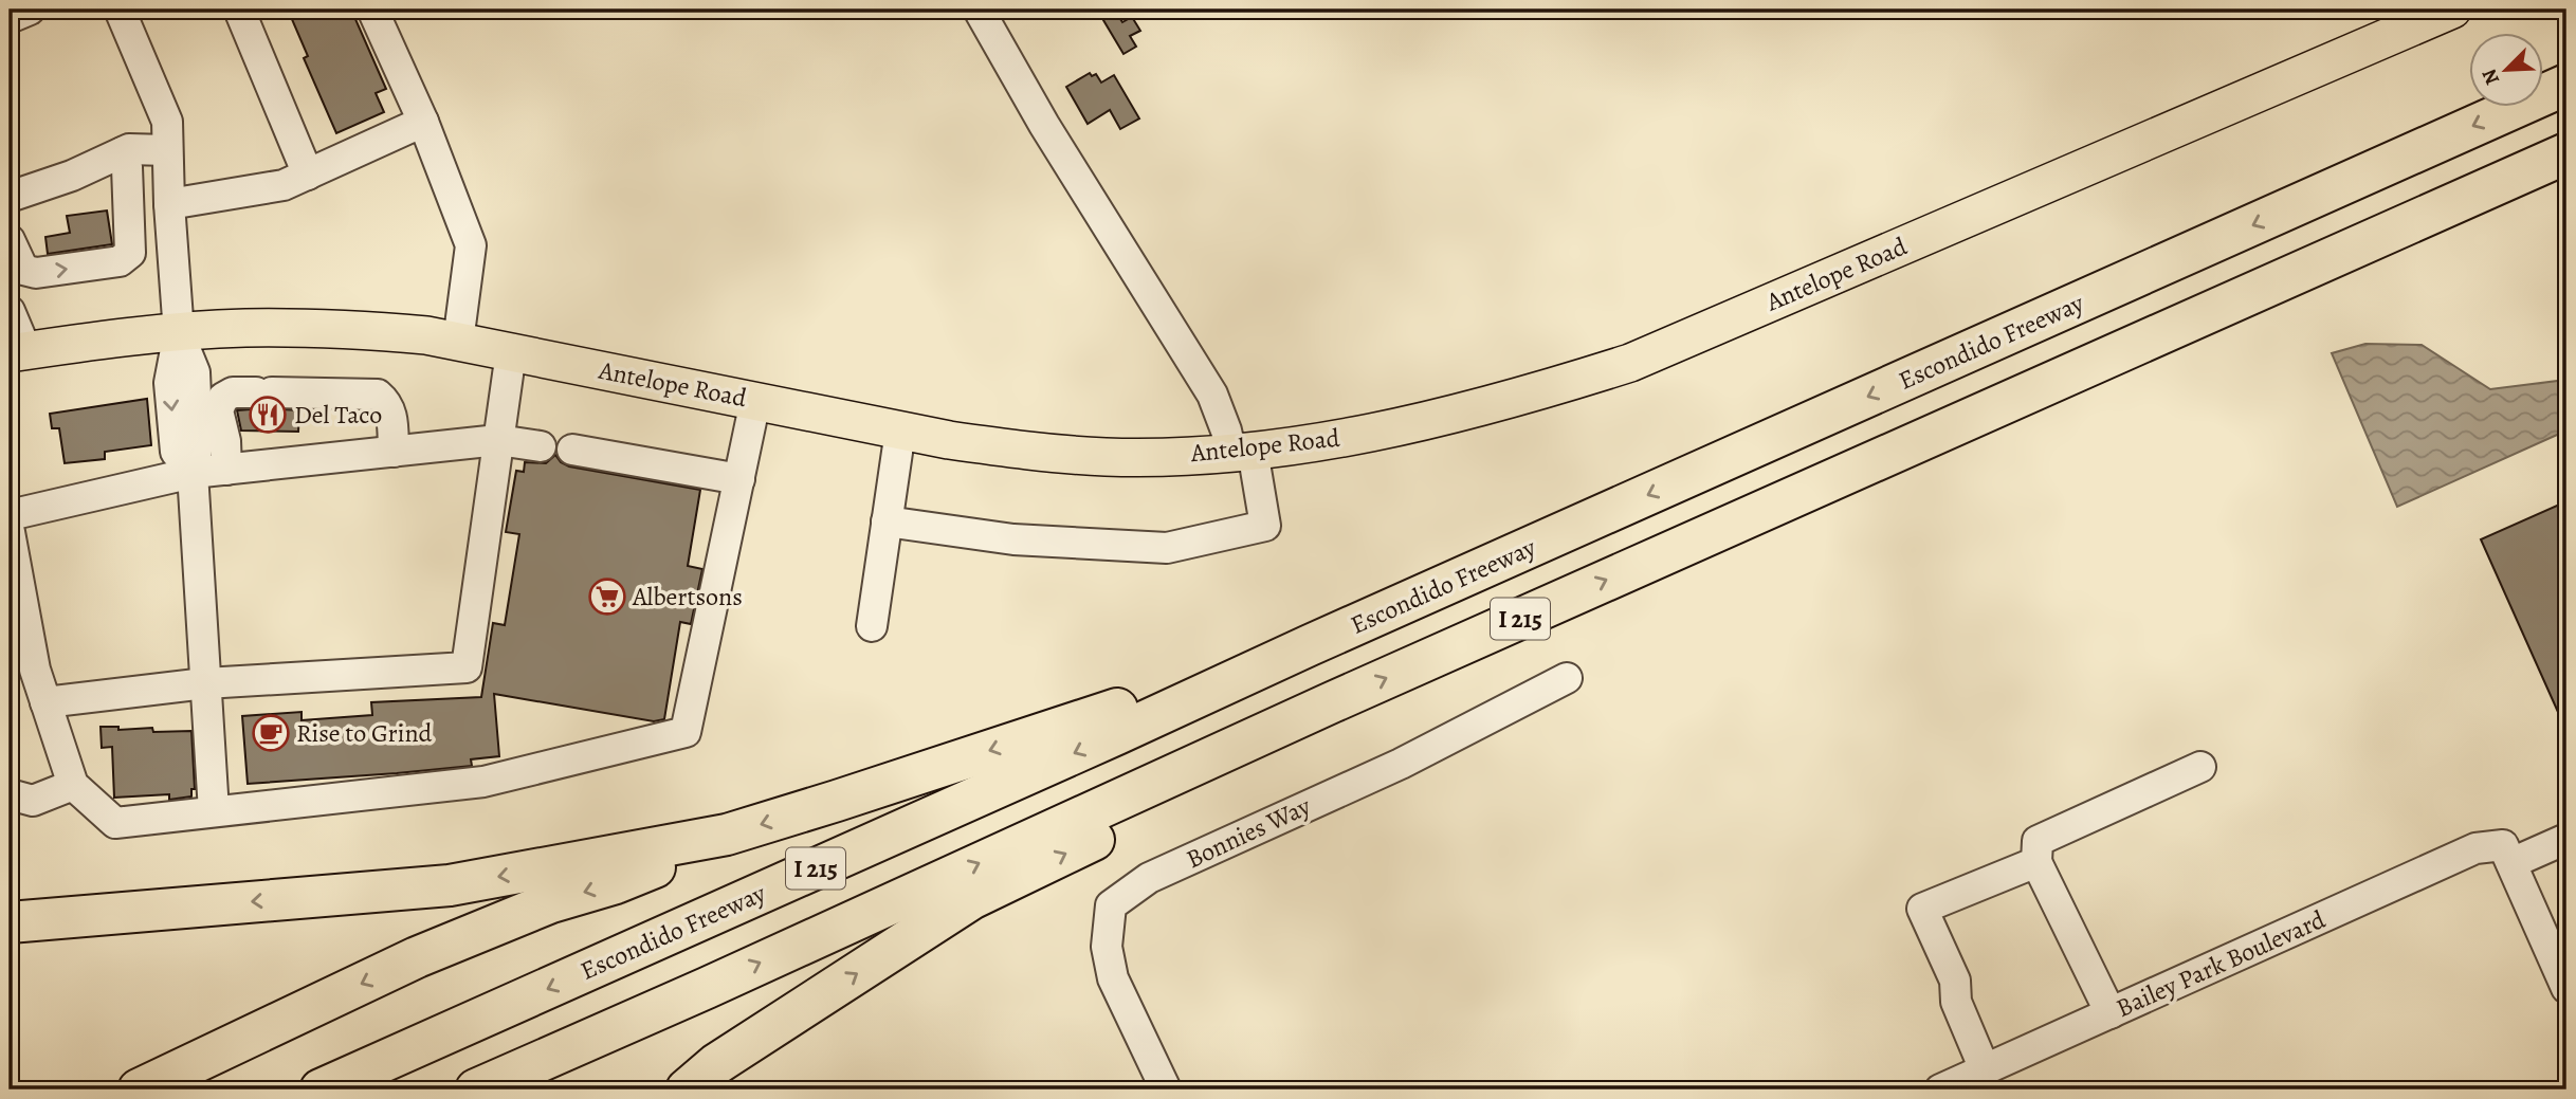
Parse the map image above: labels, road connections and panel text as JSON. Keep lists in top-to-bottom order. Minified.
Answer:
{"streets":{"highway":["Escondido Freeway","I 215"],"main road":["Antelope Road"],"street":["Bonnies Way","Bailey Park Boulevard"]},"places":{"restaurant":["Del Taco"],"supermarket":["Albertsons"],"cafe":["Rise to Grind"]},"north":"bottom left"}
